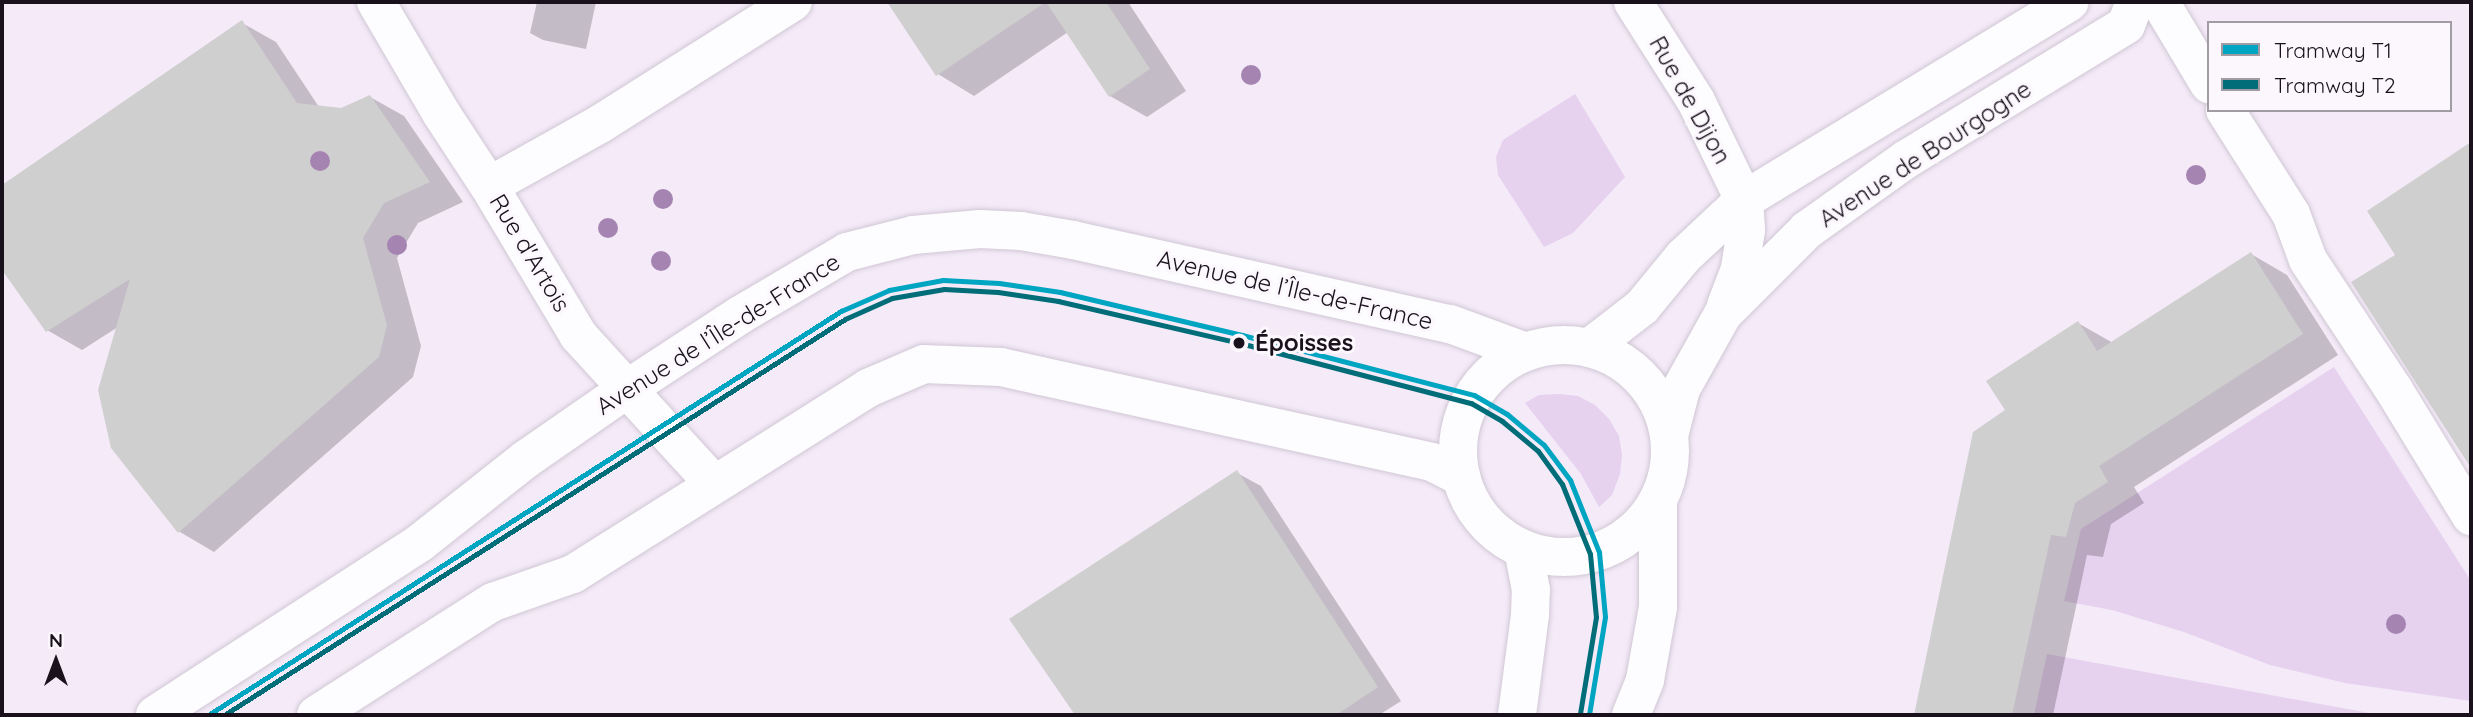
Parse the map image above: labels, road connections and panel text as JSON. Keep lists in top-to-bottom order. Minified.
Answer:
{"streets":{"street":["Rue de Dijon","Avenue de Bourgogne","Rue d'Artois","Avenue de l’Île-de-France"]},"crossings":[["Avenue de Bourgogne","Avenue de l’Île-de-France"],["Rue d'Artois","Avenue de l’Île-de-France"]],"places":["Époisses"],"lines":["tram line T1","tram line T2"],"legend":["Tramway T1","Tramway T2"],"north":"top"}
